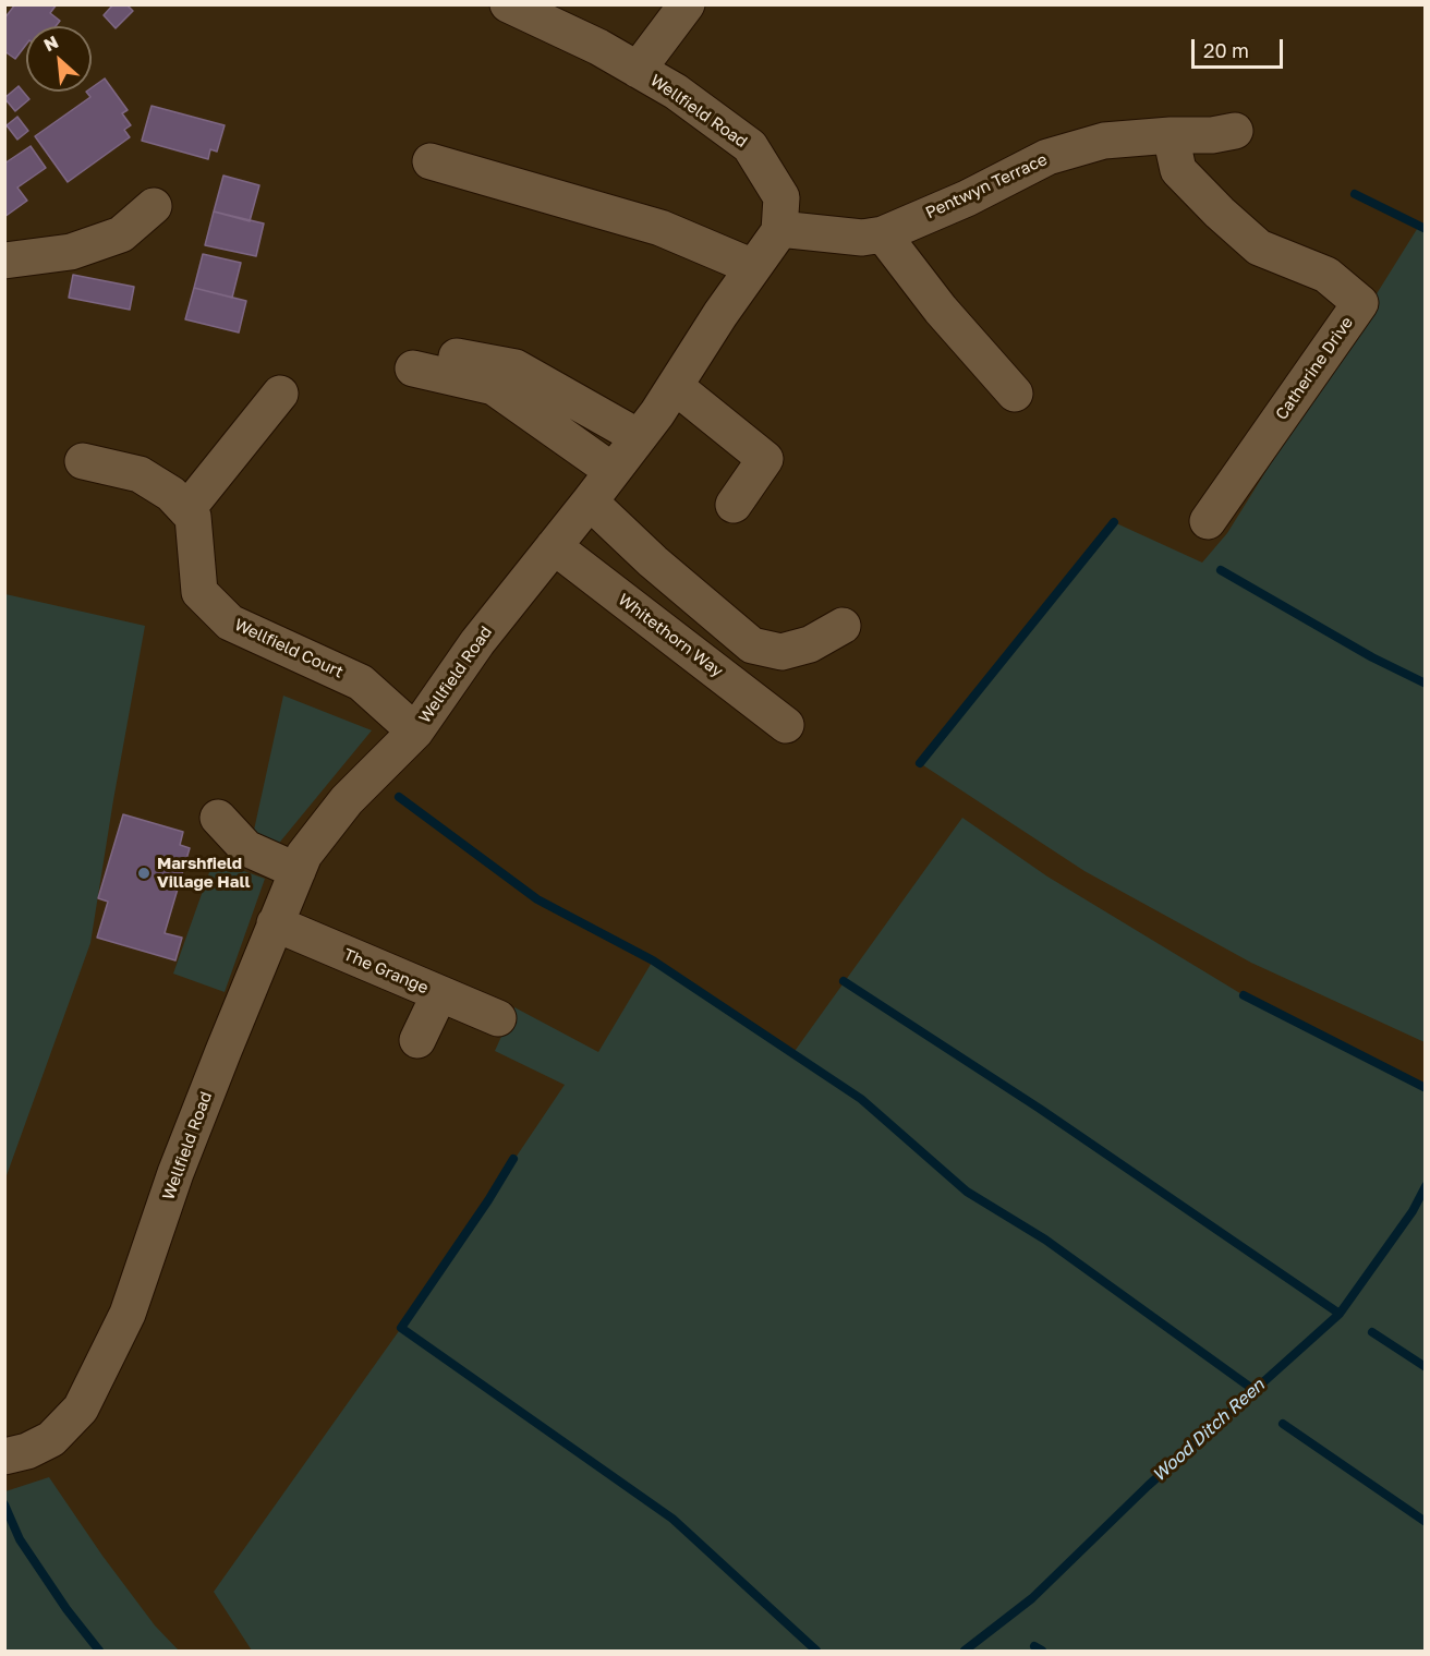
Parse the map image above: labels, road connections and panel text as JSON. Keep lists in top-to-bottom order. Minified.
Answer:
{"streets":{"street":["Wellfield Road","Pentwyn Terrace","Catherine Drive","Whitethorn Way","Wellfield Court","The Grange"]},"crossings":[["Wellfield Road","Pentwyn Terrace"],["Wellfield Road","Whitethorn Way"],["Wellfield Road","Wellfield Court"],["Wellfield Road","The Grange"],["Pentwyn Terrace","Catherine Drive"]],"water":["Wood Ditch Reen"],"places":["Marshfield Village Hall"],"scale_bar":"20 m","north":"top left"}
